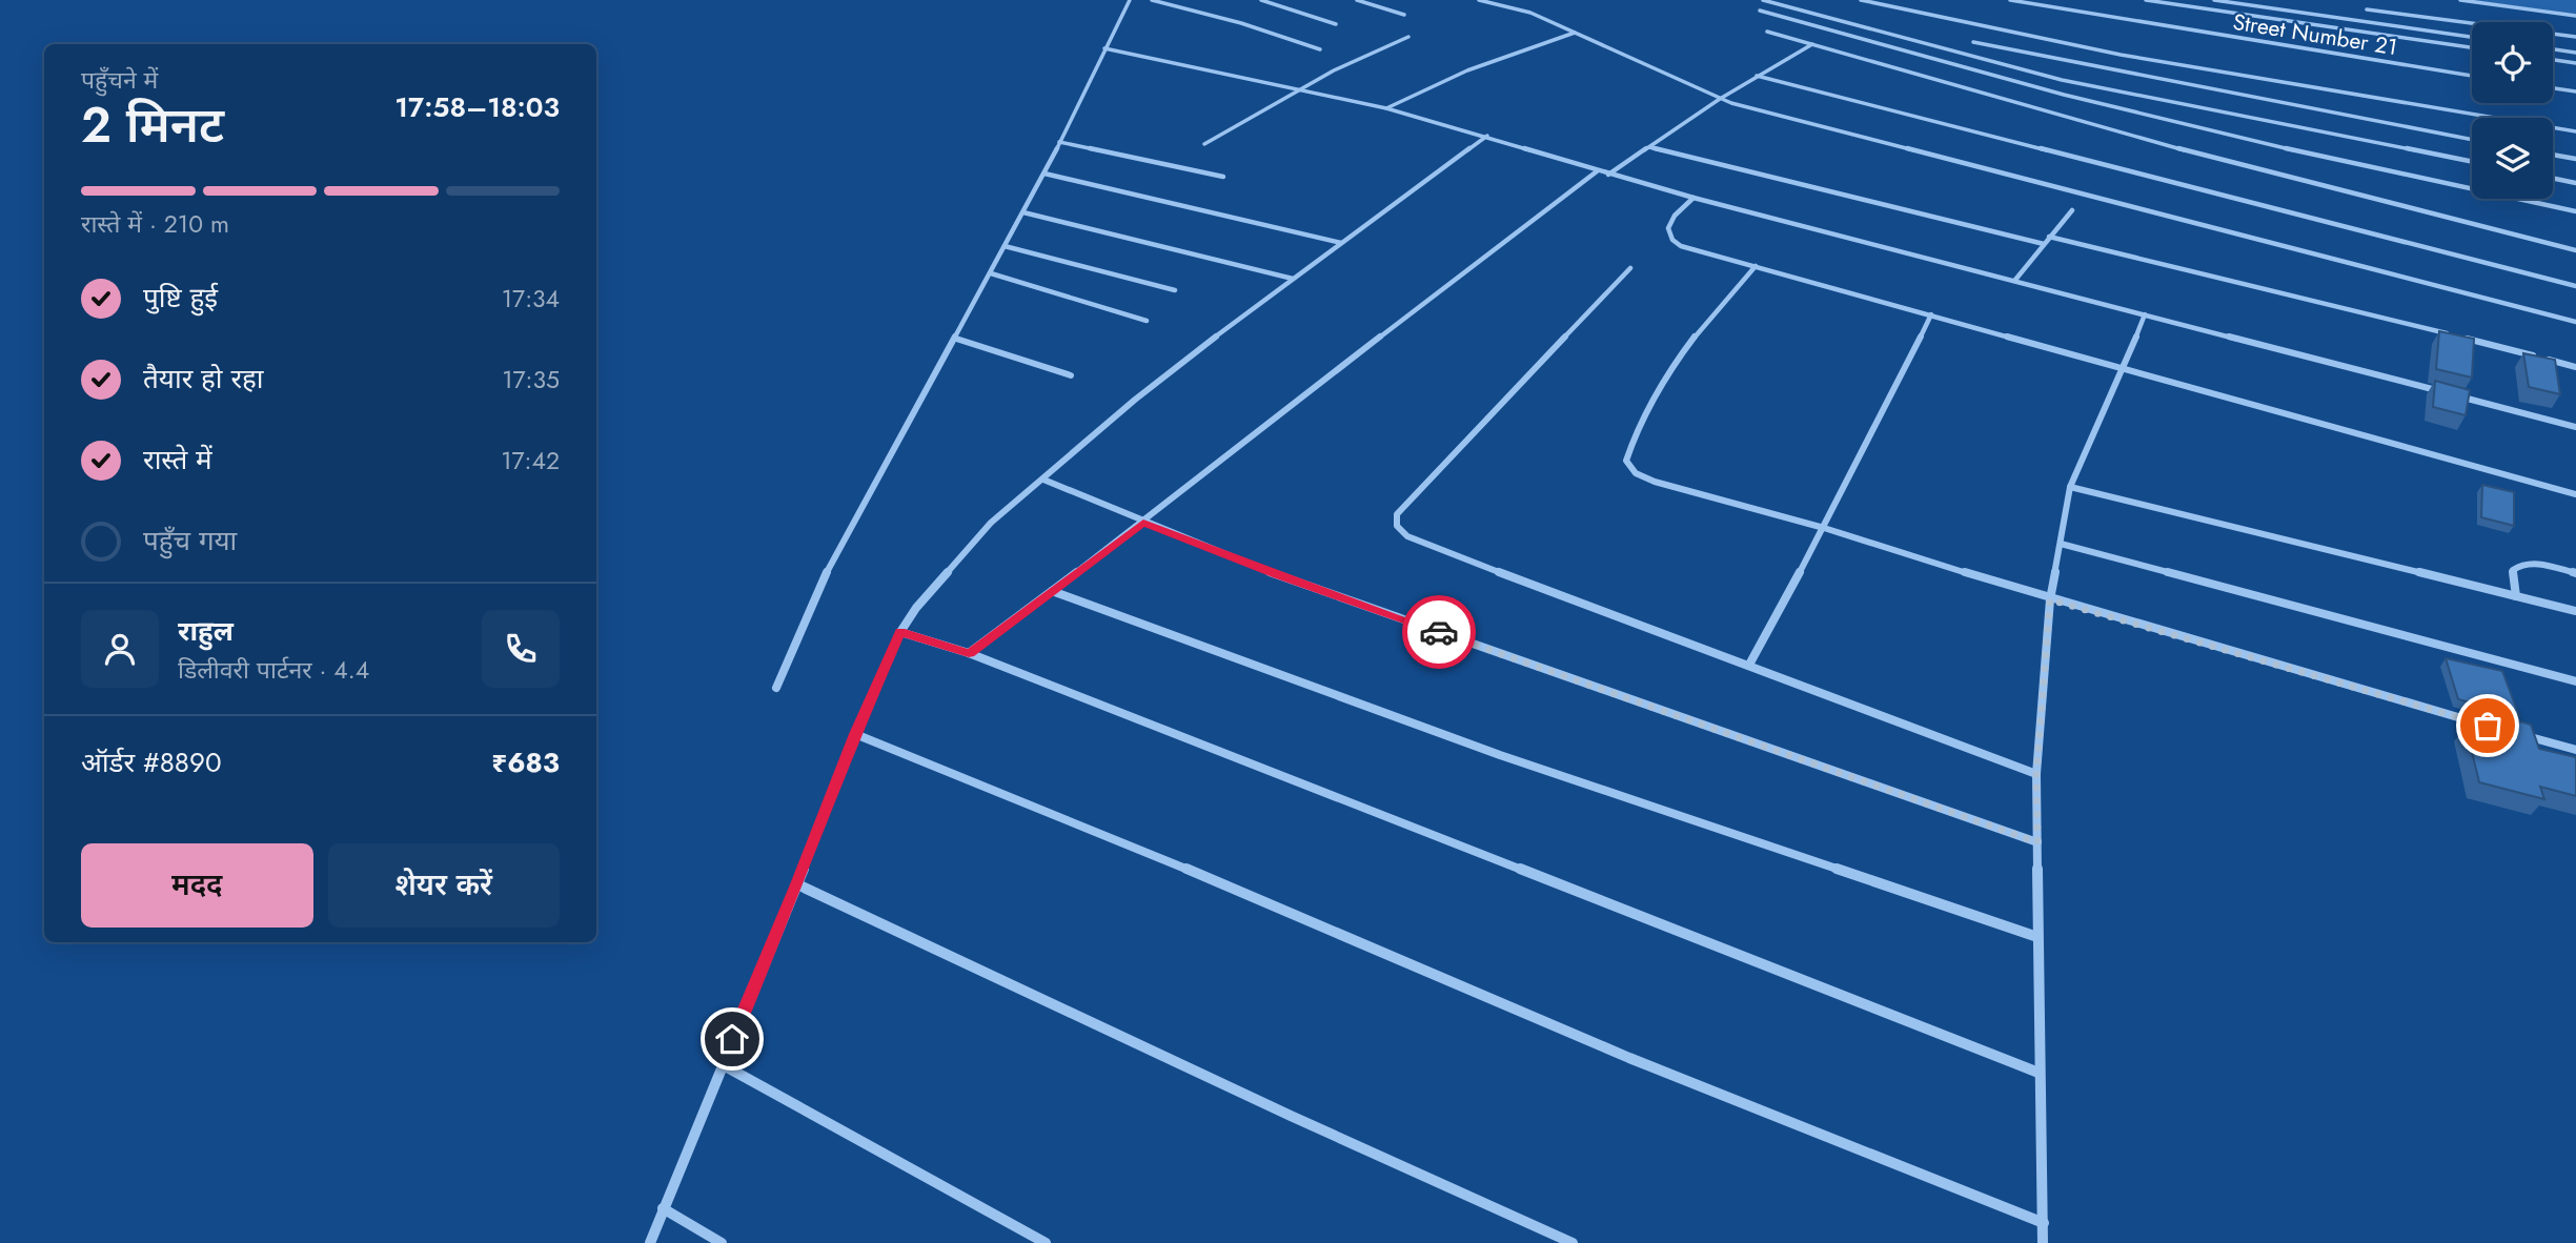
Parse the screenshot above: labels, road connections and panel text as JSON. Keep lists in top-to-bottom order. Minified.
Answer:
{"streets":{"street":["Street Number 21"]},"page":{"heading":["2 मिनट","पहुँचने में","17:58–18:03"],"panel":["राहुल","डिलीवरी पार्टनर · 4.4","ऑर्डर #8890","₹683"],"bar":"रास्ते में · 210 m","list":[["पुष्टि हुई","17:34"],["तैयार हो रहा","17:35"],["रास्ते में","17:42"],"पहुँच गया"],"buttons":["मदद","शेयर करें"]}}
